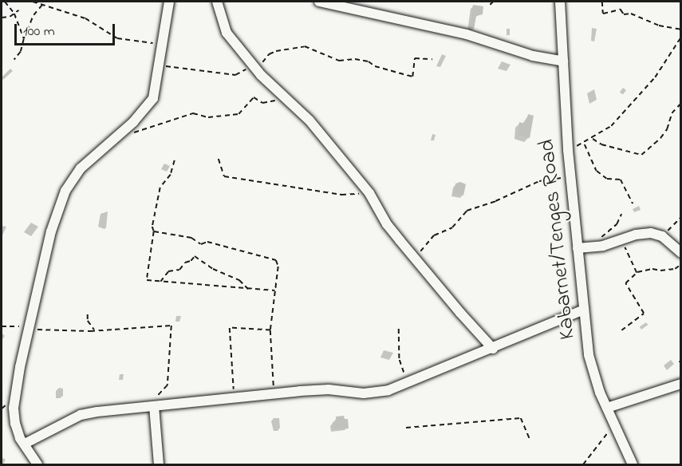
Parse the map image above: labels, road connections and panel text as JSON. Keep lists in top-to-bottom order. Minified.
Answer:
{"streets":{"street":["Kabarnet/Tenges Road"]},"scale_bar":"100 m"}
